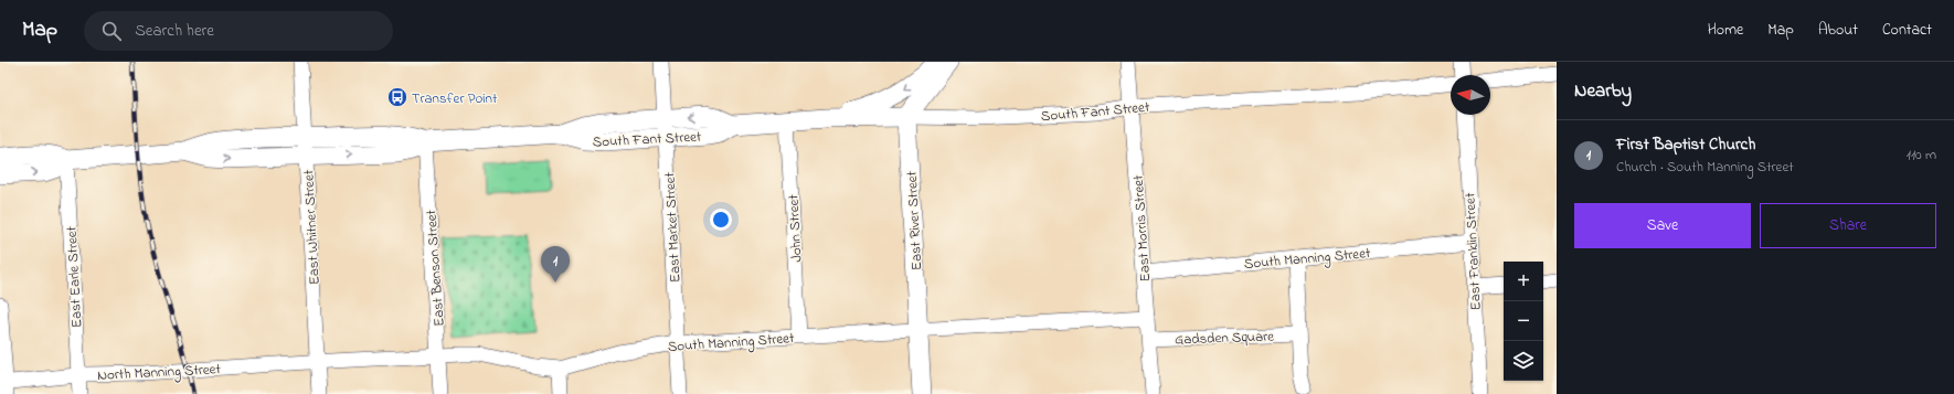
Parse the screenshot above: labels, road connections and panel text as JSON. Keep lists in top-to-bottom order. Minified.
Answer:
{"streets":{"main road":["South Fant Street","East River Street"],"street":["East Whitner Street","East Market Street","John Street","East Morris Street","East Franklin Street","South Manning Street","East Benson Street","East Earle Street","Gadsden Square","North Manning Street"]},"crossings":[["South Fant Street","East River Street"],["South Fant Street","East Whitner Street"],["South Fant Street","East Market Street"],["South Fant Street","John Street"],["South Fant Street","East Morris Street"],["South Fant Street","East Benson Street"],["East River Street","South Manning Street"],["East Whitner Street","South Manning Street"],["East Whitner Street","North Manning Street"],["East Market Street","South Manning Street"],["John Street","South Manning Street"],["East Morris Street","South Manning Street"],["East Morris Street","Gadsden Square"],["East Franklin Street","South Manning Street"],["South Manning Street","East Benson Street"],["South Manning Street","North Manning Street"],["East Earle Street","North Manning Street"]],"places":{"bus stop":["Transfer Point"]},"north":"left","page":{"header":"Map","search":"Search here","nav":["Home","Map","About","Contact"],"heading":"Nearby","list":[{"mark":"1","name":"First Baptist Church","note":"Church · South Manning Street","value":"110 m"}],"buttons":["Save","Share"],"pins":"1","map_buttons":["+","−"]}}
